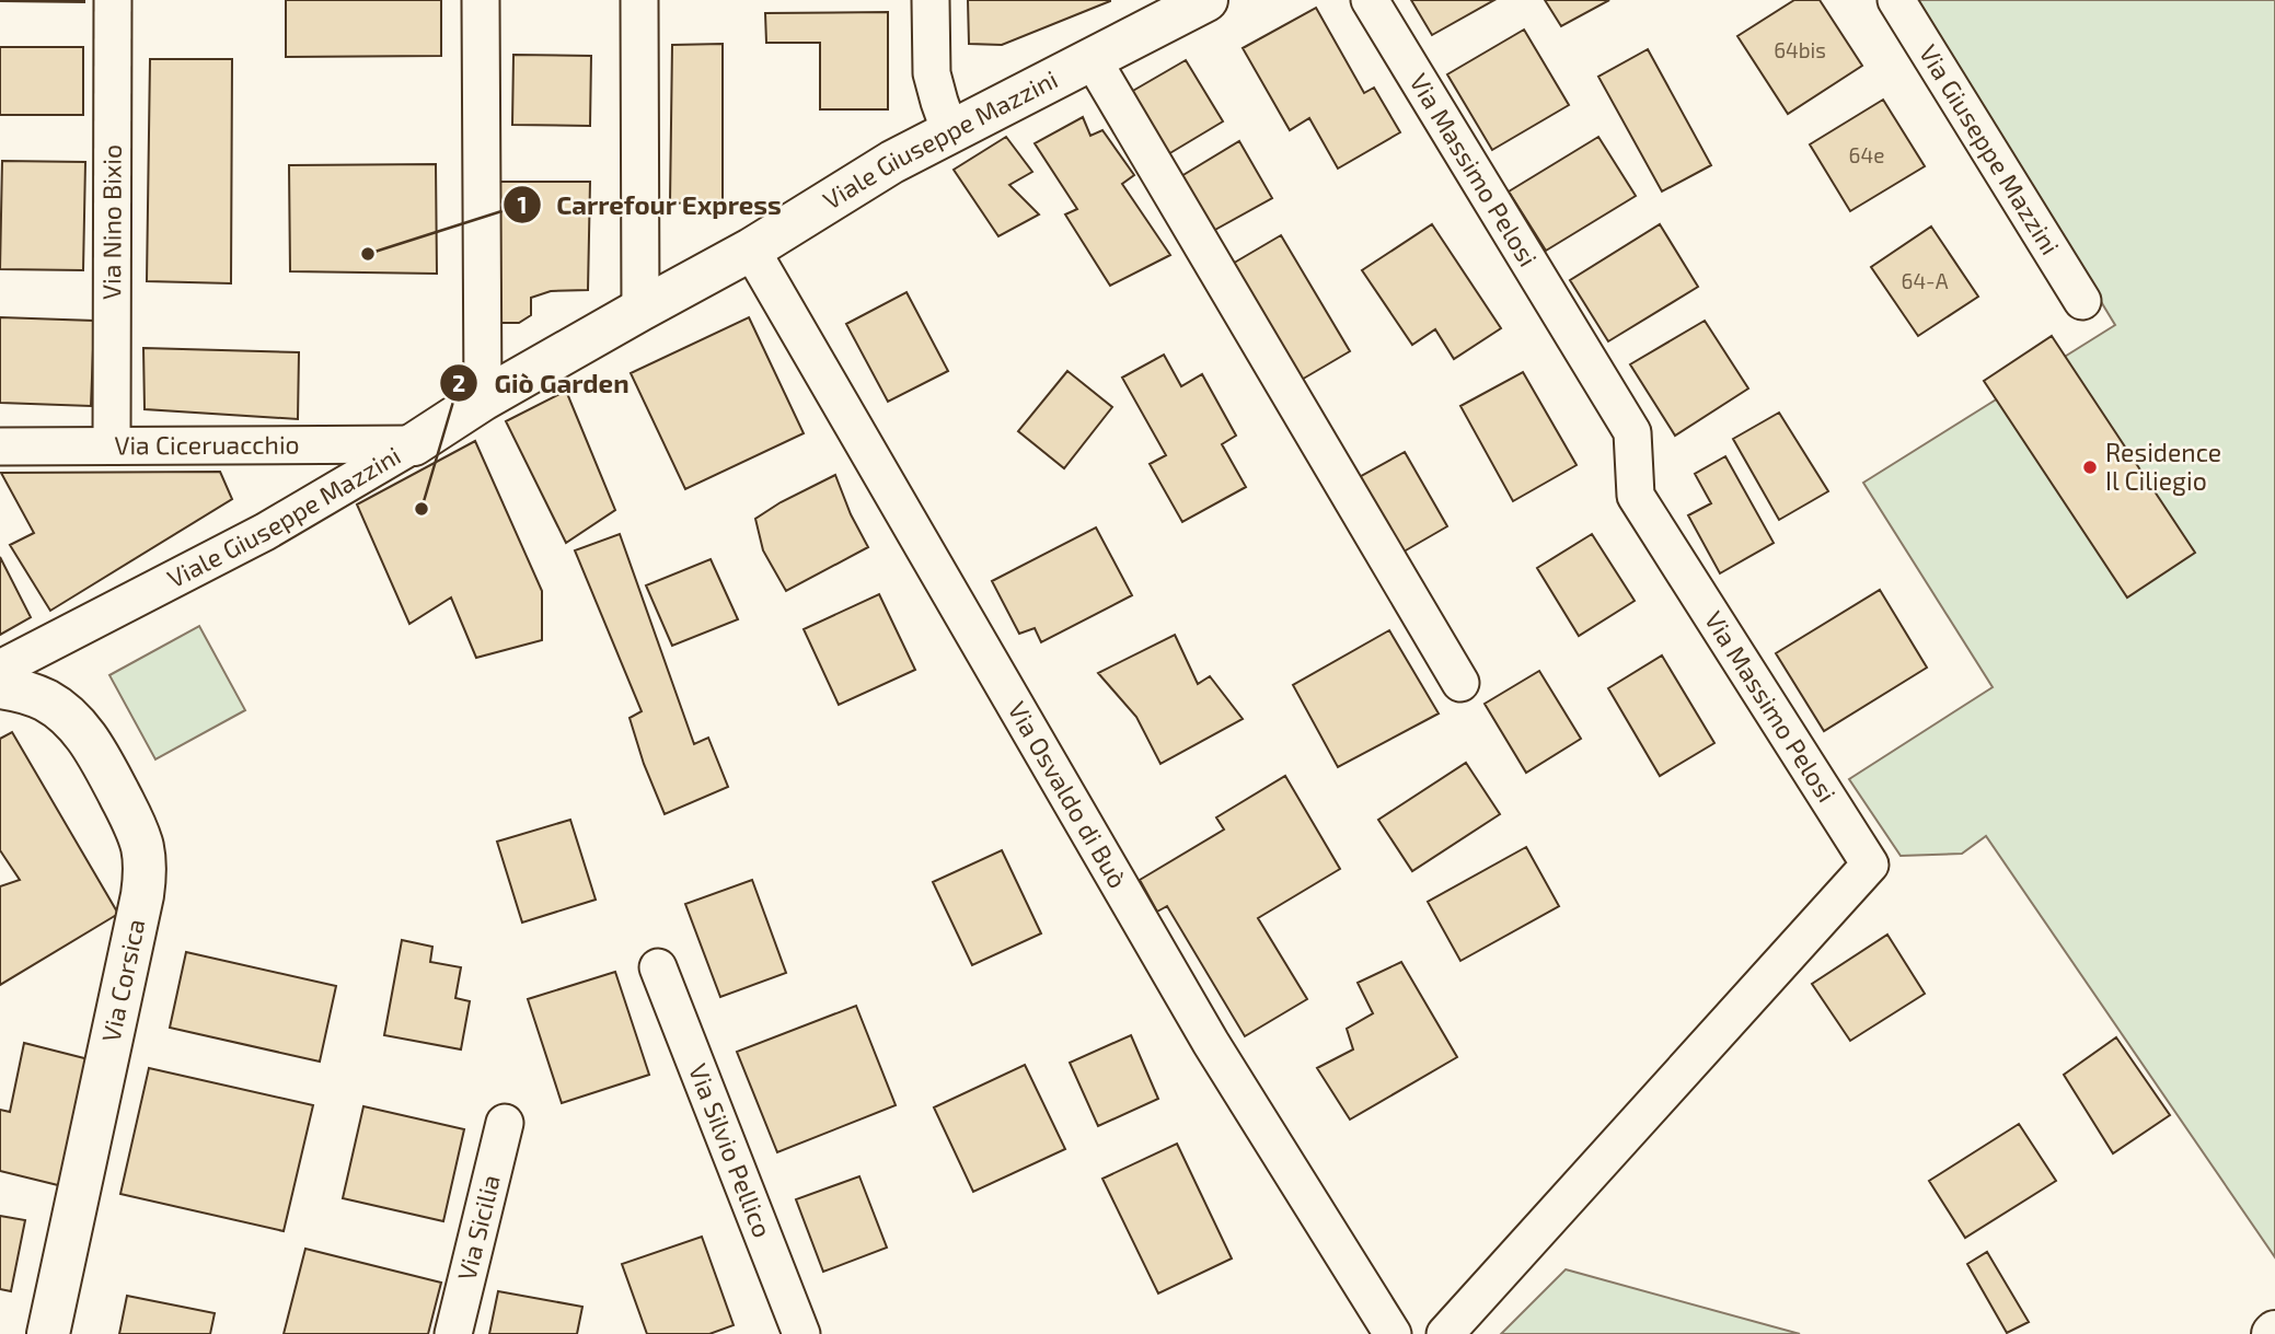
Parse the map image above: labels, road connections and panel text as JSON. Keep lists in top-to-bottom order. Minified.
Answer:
{"streets":{"street":["Viale Giuseppe Mazzini","Via Giuseppe Mazzini","Via Massimo Pelosi","Via Nino Bixio","Via Ciceruacchio","Via Osvaldo di Buò","Via Corsica","Via Silvio Pellico","Via Sicilia"]},"crossings":[["Viale Giuseppe Mazzini","Via Ciceruacchio"],["Viale Giuseppe Mazzini","Via Osvaldo di Buò"],["Via Nino Bixio","Via Ciceruacchio"]],"places":["Carrefour Express","Residence Il Ciliegio","Giò Garden"],"house_numbers":["64bis","64e","64-A"]}
